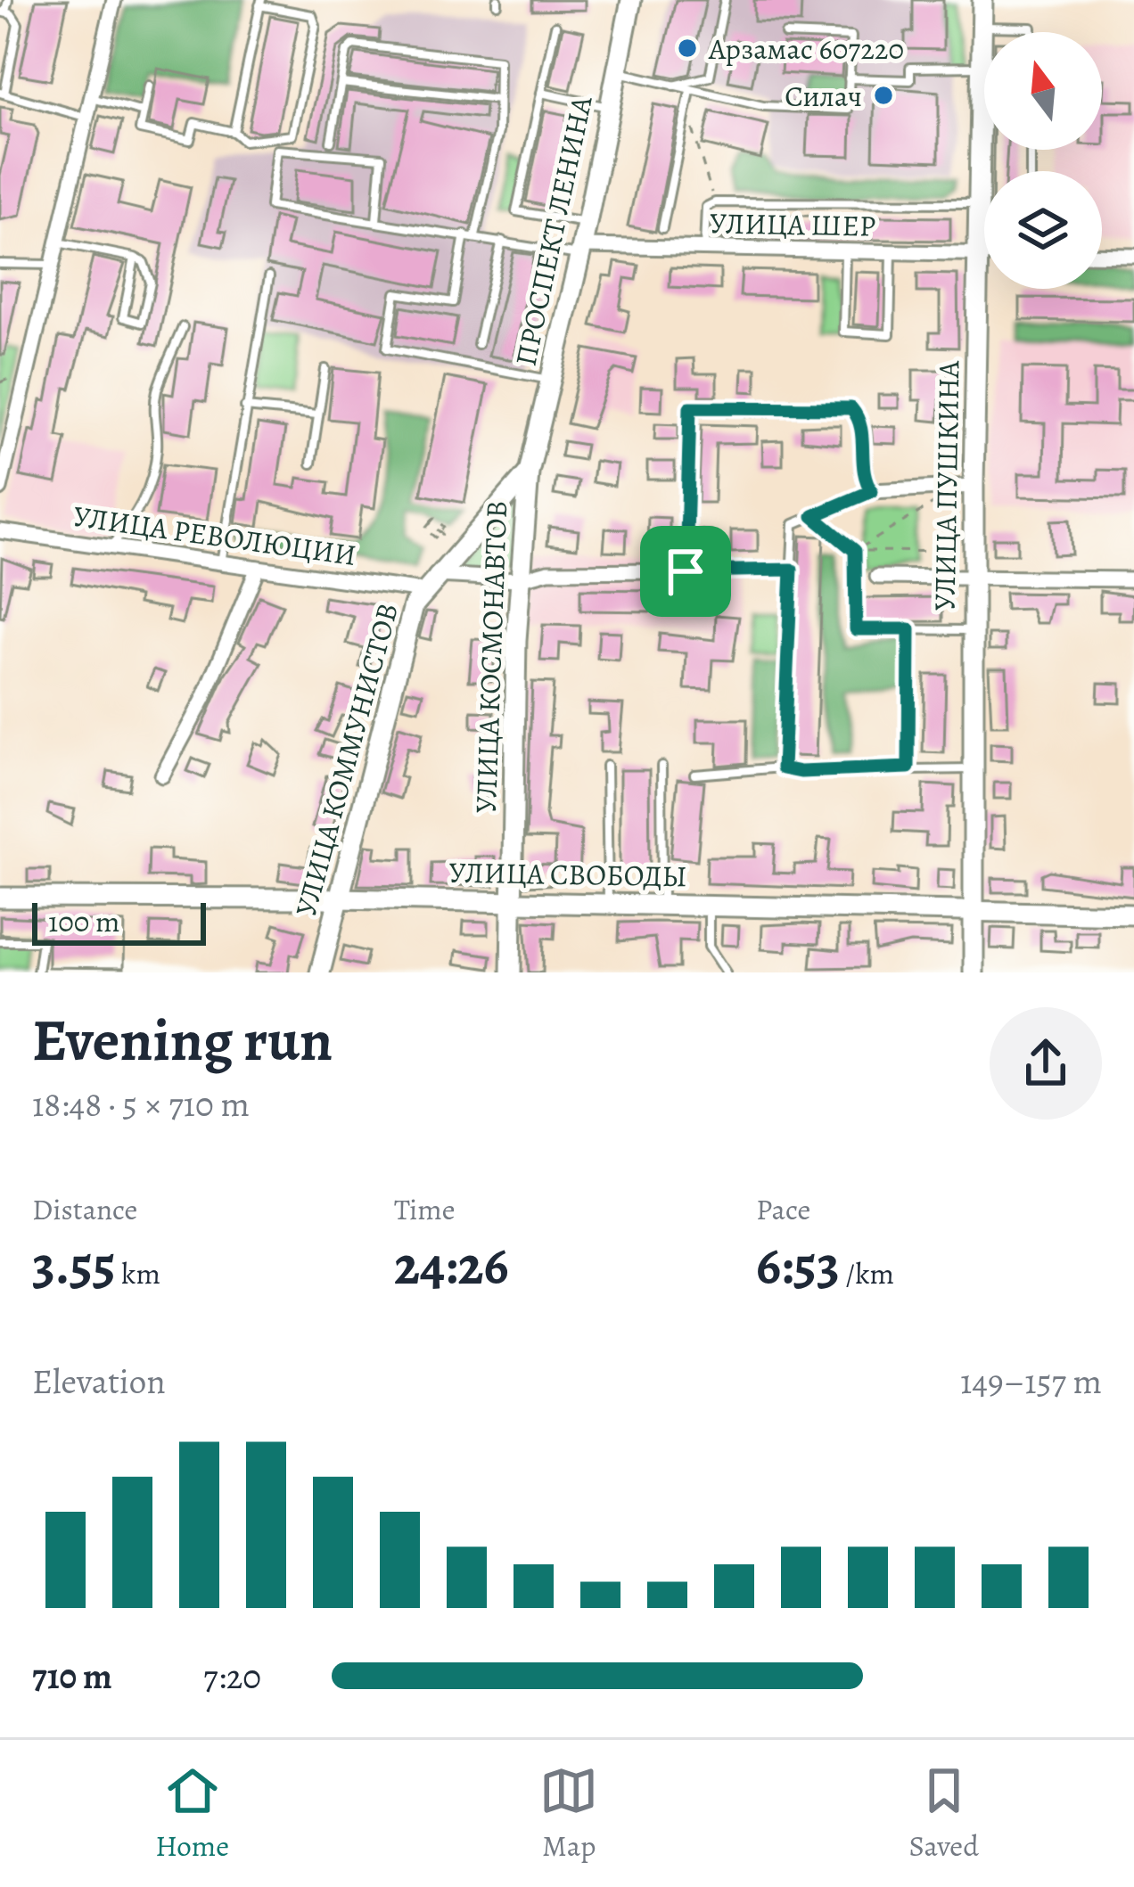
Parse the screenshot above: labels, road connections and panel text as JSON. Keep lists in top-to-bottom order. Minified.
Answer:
{"streets":{"street":["УЛИЦА ШЕР","ПРОСПЕКТ ЛЕНИНА","УЛИЦА ПУШКИНА","УЛИЦА РЕВОЛЮЦИИ","УЛИЦА КОСМОНАВТОВ","УЛИЦА КОММУНИСТОВ","УЛИЦА СВОБОДЫ"]},"crossings":[["УЛИЦА ШЕР","ПРОСПЕКТ ЛЕНИНА"],["УЛИЦА ШЕР","УЛИЦА ПУШКИНА"],["ПРОСПЕКТ ЛЕНИНА","УЛИЦА КОСМОНАВТОВ"],["ПРОСПЕКТ ЛЕНИНА","УЛИЦА КОММУНИСТОВ"],["УЛИЦА ПУШКИНА","УЛИЦА СВОБОДЫ"],["УЛИЦА РЕВОЛЮЦИИ","УЛИЦА КОСМОНАВТОВ"],["УЛИЦА РЕВОЛЮЦИИ","УЛИЦА КОММУНИСТОВ"],["УЛИЦА КОСМОНАВТОВ","УЛИЦА КОММУНИСТОВ"],["УЛИЦА КОСМОНАВТОВ","УЛИЦА СВОБОДЫ"],["УЛИЦА КОММУНИСТОВ","УЛИЦА СВОБОДЫ"]],"places":["Арзамас 607220","Силач"],"scale_bar":"100 m","north":"top","page":{"scale":"100 m","heading":["Evening run","18:48 · 5 × 710 m"],"stats":[["Distance","3.55 km"],["Time","24:26"],["Pace","6:53 /km"]],"chart":["Elevation","149–157 m"],"list":[{"name":"710 m","note":"7:20"}],"tabs":["Home","Map","Saved"]}}
